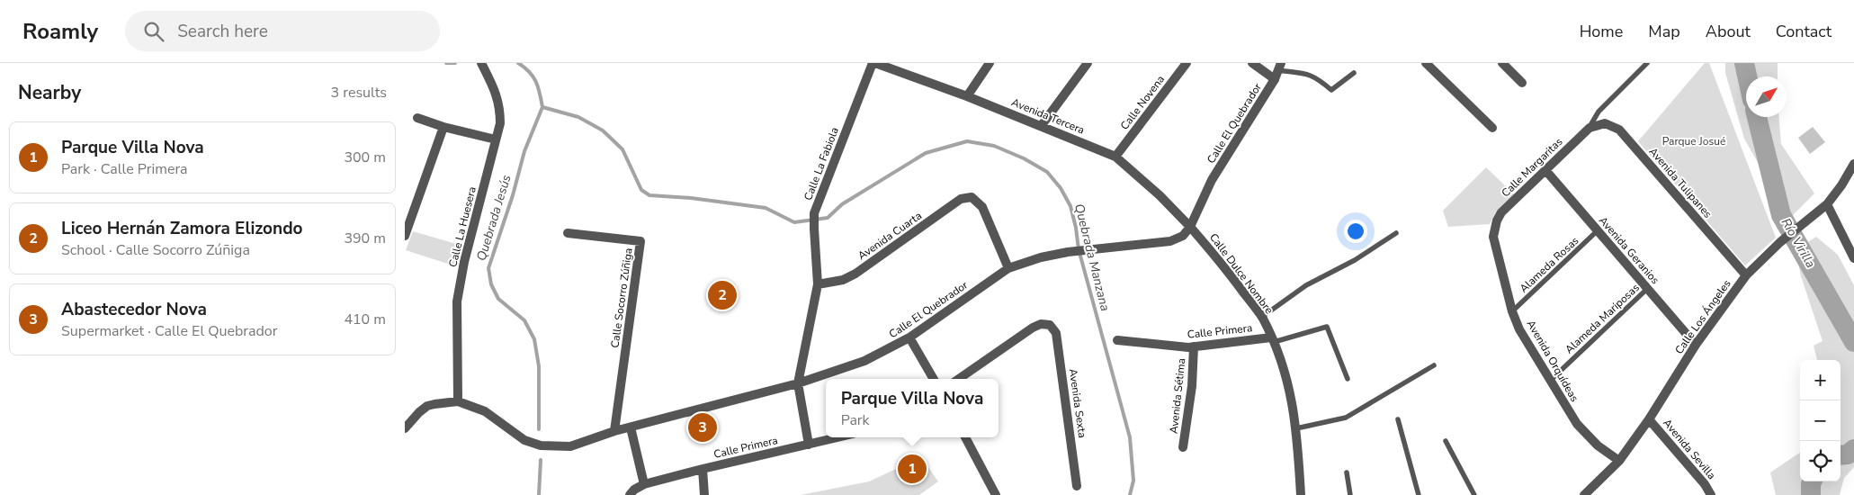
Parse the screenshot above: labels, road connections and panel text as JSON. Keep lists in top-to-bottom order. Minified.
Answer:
{"streets":{"street":["Calle Novena","Avenida Tercera","Calle El Quebrador","Calle La Fabiola","Calle Margaritas","Avenida Tulipanes","Calle La Huesera","Avenida Cuarta","Avenida Geranios","Calle Dulce Nombre","Calle Socorro Zúñiga","Calle Los Ángeles","Calle Primera","Avenida Orquídeas","Avenida Sétima","Avenida Sexta","Avenida Sevilla"],"lane":["Alameda Rosas","Alameda Mariposas"]},"crossings":[["Calle Novena","Avenida Tercera"],["Avenida Tercera","Calle El Quebrador"],["Avenida Tercera","Calle La Fabiola"],["Avenida Tercera","Calle Dulce Nombre"],["Calle El Quebrador","Calle La Fabiola"],["Calle El Quebrador","Calle La Huesera"],["Calle El Quebrador","Avenida Cuarta"],["Calle El Quebrador","Calle Dulce Nombre"],["Calle El Quebrador","Calle Socorro Zúñiga"],["Calle La Fabiola","Avenida Cuarta"],["Calle Margaritas","Avenida Tulipanes"],["Calle Margaritas","Avenida Geranios"],["Calle Margaritas","Avenida Orquídeas"],["Avenida Tulipanes","Calle Los Ángeles"],["Avenida Geranios","Alameda Rosas"],["Avenida Geranios","Calle Los Ángeles"],["Avenida Geranios","Alameda Mariposas"],["Alameda Rosas","Avenida Orquídeas"],["Calle Dulce Nombre","Calle Primera"],["Calle Los Ángeles","Avenida Orquídeas"],["Calle Los Ángeles","Avenida Sevilla"],["Alameda Mariposas","Avenida Orquídeas"],["Calle Primera","Avenida Sétima"]],"water":["Quebrada Jesús","Río Virilla","Quebrada Manzana"],"parks":["Parque Josué"],"north":"top right","page":{"header":"Roamly","search":"Search here","nav":["Home","Map","About","Contact"],"heading":["Nearby","3 results"],"list":[{"mark":"1","name":"Parque Villa Nova","note":"Park · Calle Primera","value":"300 m"},{"mark":"2","name":"Liceo Hernán Zamora Elizondo","note":"School · Calle Socorro Zúñiga","value":"390 m"},{"mark":"3","name":"Abastecedor Nova","note":"Supermarket · Calle El Quebrador","value":"410 m"}],"pins":["2","3","1"],"map_buttons":["+","−"],"popup":["Parque Villa Nova","Park"]}}
